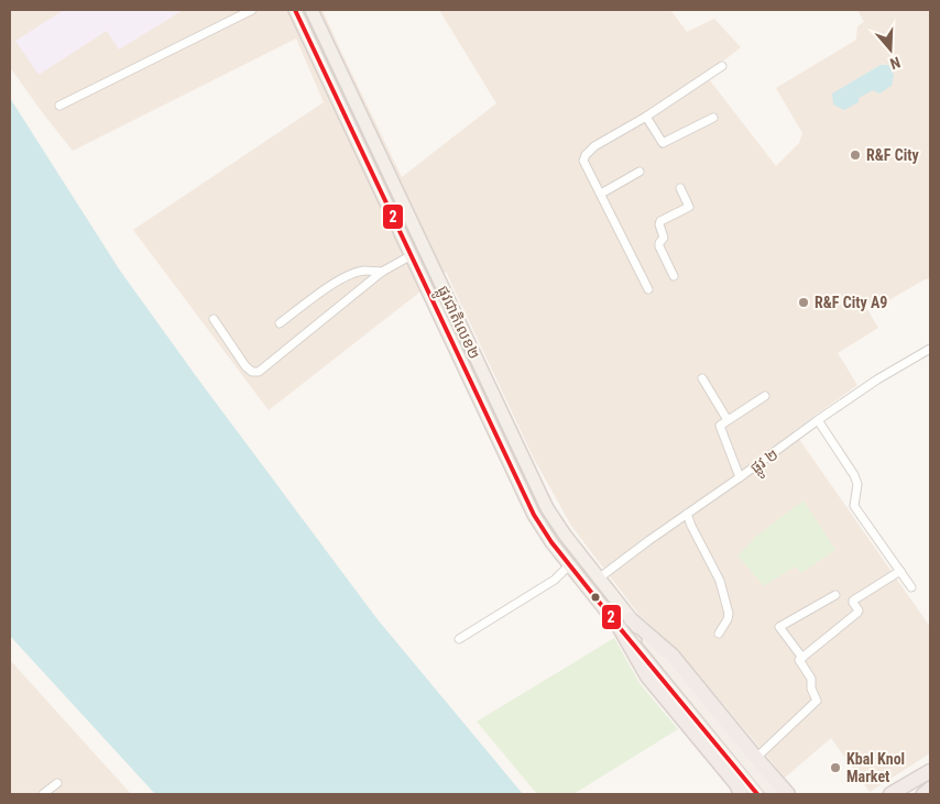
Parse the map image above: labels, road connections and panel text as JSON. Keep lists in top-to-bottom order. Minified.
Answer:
{"streets":{"main road":["ផ្លូវជាតិលេខ២"],"street":["ផ្លូវ ២"]},"crossings":[["ផ្លូវជាតិលេខ២","ផ្លូវ ២"]],"places":["R&F City","R&F City A9","Kbal Knol Market"],"lines":["transit line 2"],"north":"bottom"}
